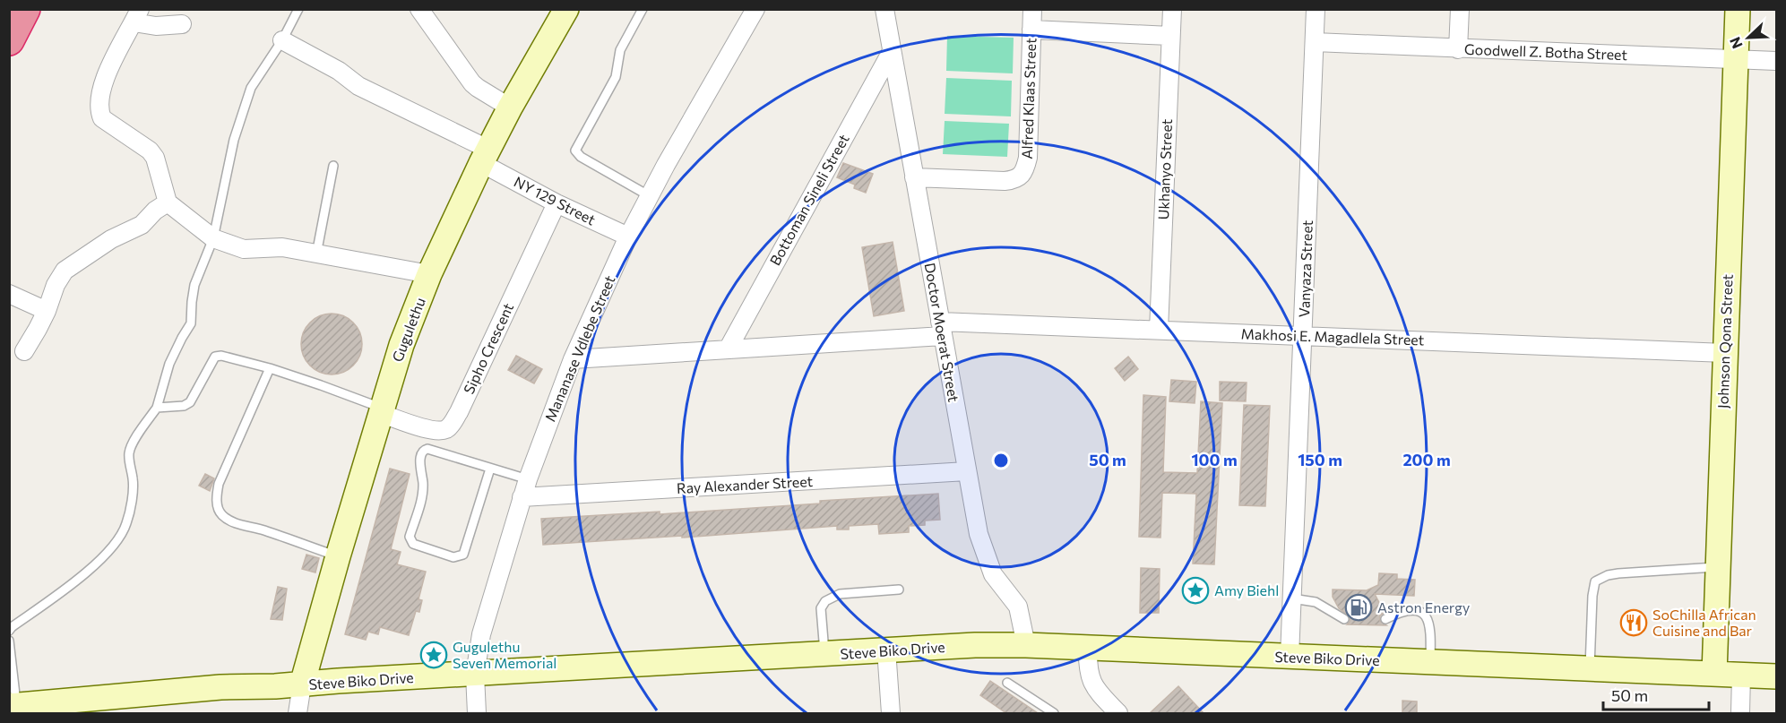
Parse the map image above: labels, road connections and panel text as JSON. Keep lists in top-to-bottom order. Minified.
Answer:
{"streets":{"main road":["Gugulethu","Johnson Qona Street","Steve Biko Drive"],"street":["Goodwell Z. Botha Street","Alfred Klaas Street","Ukhanyo Street","Bottoman Sineli Street","NY 129 Street","Vanyaza Street","Doctor Moerat Street","Makhosi E. Magadlela Street","Sipho Crescent","Mananase Vdlebe Street","Ray Alexander Street"]},"crossings":[["Goodwell Z. Botha Street","Vanyaza Street"],["Goodwell Z. Botha Street","Johnson Qona Street"],["Alfred Klaas Street","Doctor Moerat Street"],["Ukhanyo Street","Makhosi E. Magadlela Street"],["Bottoman Sineli Street","Doctor Moerat Street"],["Bottoman Sineli Street","Makhosi E. Magadlela Street"],["NY 129 Street","Gugulethu"],["NY 129 Street","Sipho Crescent"],["NY 129 Street","Mananase Vdlebe Street"],["Vanyaza Street","Makhosi E. Magadlela Street"],["Vanyaza Street","Steve Biko Drive"],["Gugulethu","Sipho Crescent"],["Gugulethu","Steve Biko Drive"],["Doctor Moerat Street","Makhosi E. Magadlela Street"],["Doctor Moerat Street","Ray Alexander Street"],["Doctor Moerat Street","Steve Biko Drive"],["Makhosi E. Magadlela Street","Johnson Qona Street"],["Makhosi E. Magadlela Street","Mananase Vdlebe Street"],["Johnson Qona Street","Steve Biko Drive"],["Mananase Vdlebe Street","Ray Alexander Street"],["Mananase Vdlebe Street","Steve Biko Drive"]],"places":{"place":["Amy Biehl","Gugulethu Seven Memorial"],"fuel station":["Astron Energy"],"restaurant":["SoChilla African Cuisine and Bar"]},"scale_bar":"50 m","north":"bottom left","rings":["50 m","100 m","150 m","200 m"]}
